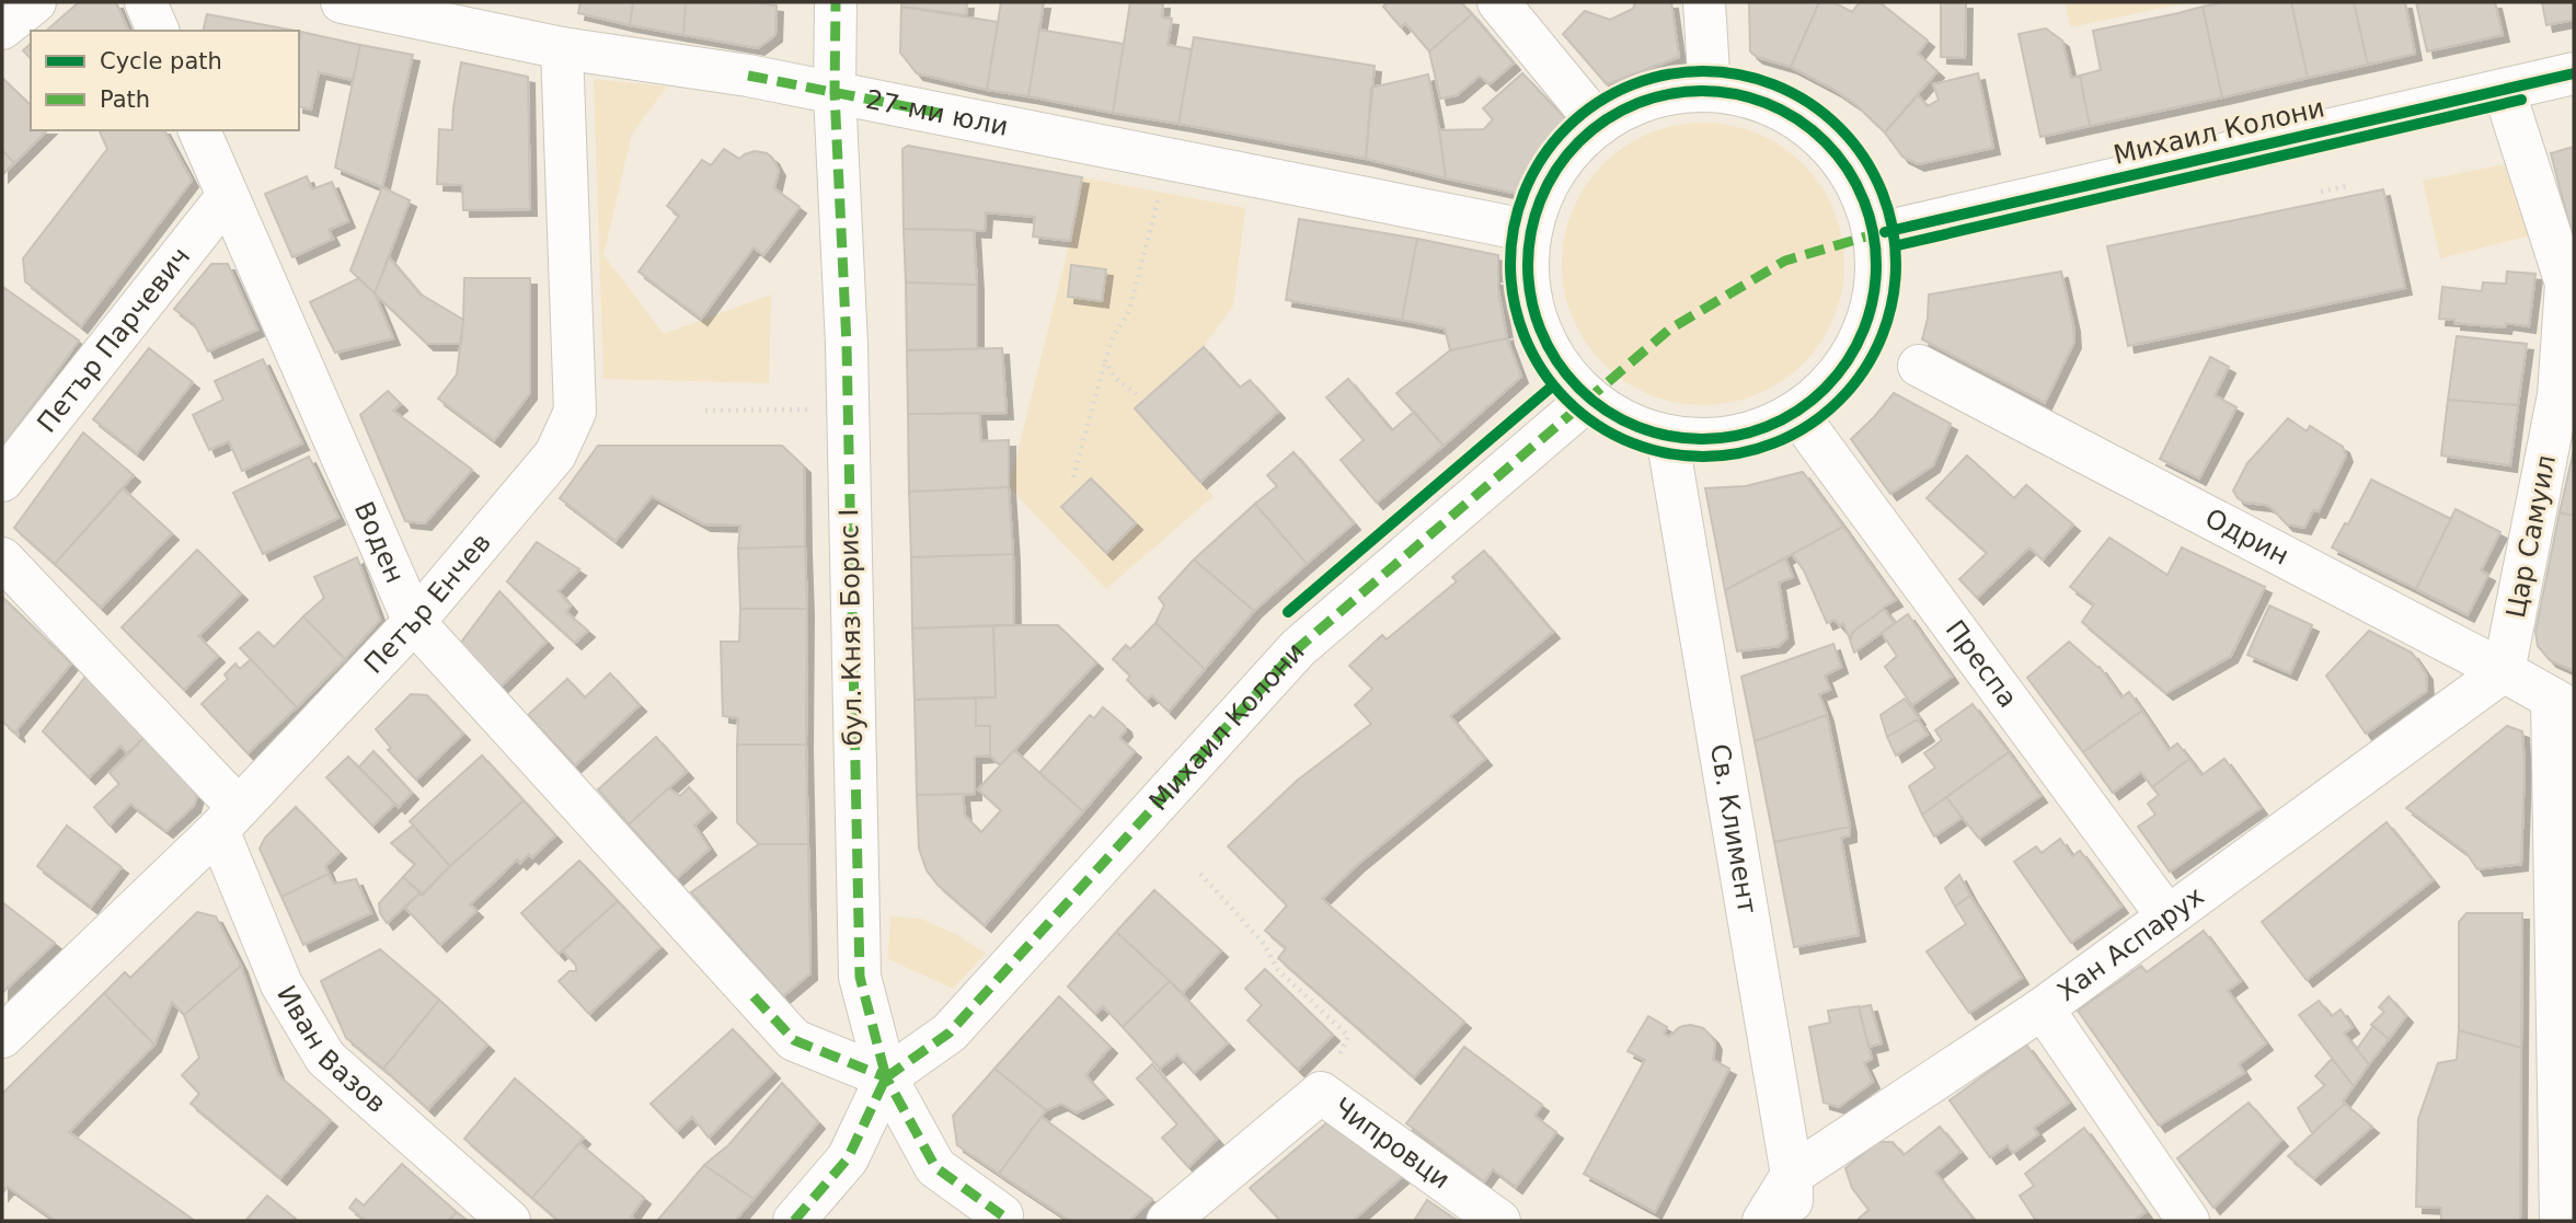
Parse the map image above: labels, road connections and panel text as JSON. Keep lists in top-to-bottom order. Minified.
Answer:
{"streets":{"street":["27-ми юли","Михаил Колони","Петър Парчевич","Одрин","Цар Самуил","Воден","Петър Енчев","бул. Княз Борис I","Преспа","Св. Климент","Хан Аспарух","Иван Вазов","Чипровци"]},"crossings":[["27-ми юли","Петър Енчев"],["27-ми юли","бул. Княз Борис I"],["Михаил Колони","Цар Самуил"],["Михаил Колони","Воден"],["Михаил Колони","бул. Княз Борис I"],["Петър Парчевич","Воден"],["Одрин","Цар Самуил"],["Одрин","Хан Аспарух"],["Цар Самуил","Хан Аспарух"],["Воден","Петър Енчев"],["Воден","бул. Княз Борис I"],["Петър Енчев","Иван Вазов"],["Преспа","Хан Аспарух"],["Св. Климент","Хан Аспарух"]],"legend":["Cycle path","Path"]}
